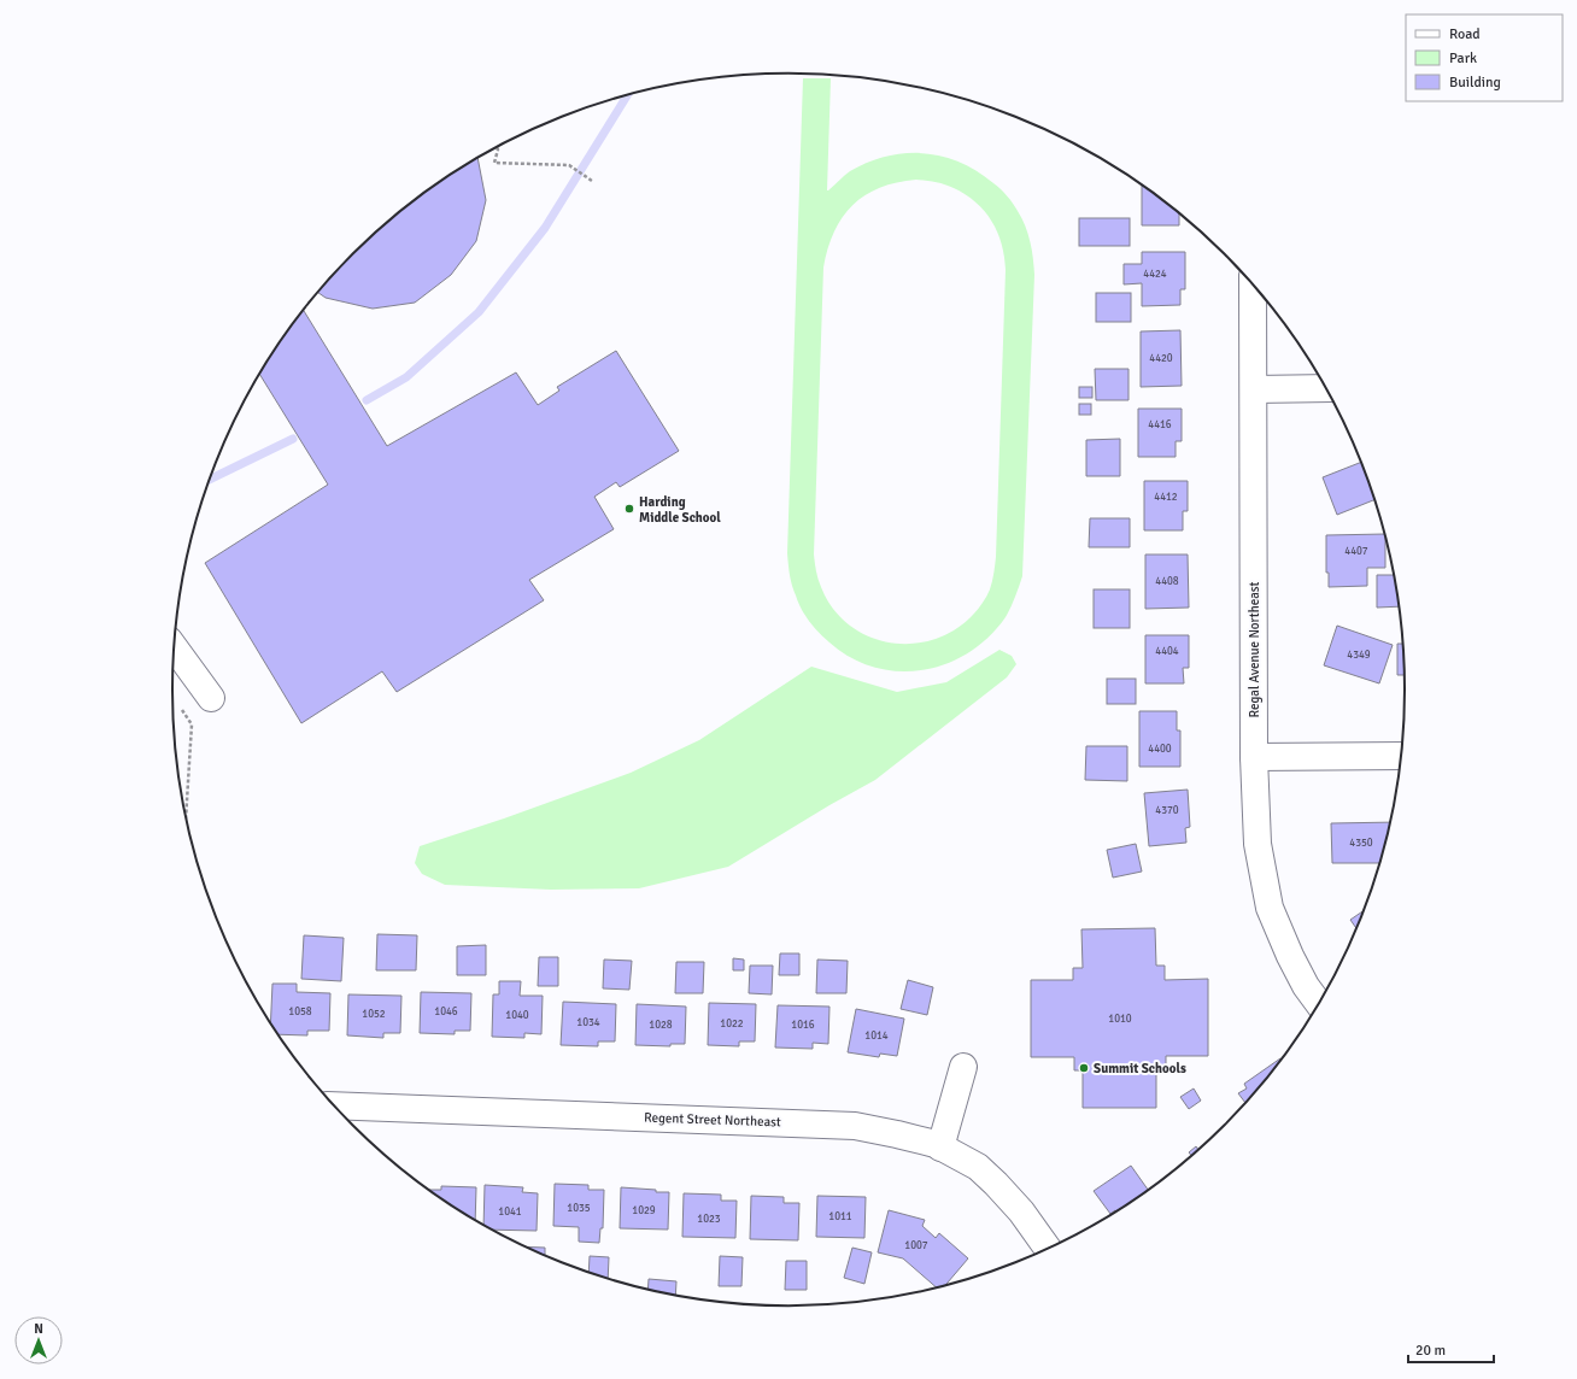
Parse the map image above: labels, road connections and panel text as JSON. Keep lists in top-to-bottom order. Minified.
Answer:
{"streets":{"street":["Regal Avenue Northeast","Regent Street Northeast"]},"places":["Harding Middle School","Summit Schools"],"house_numbers":["4424","4420","4416","4412","4407","4408","4404","4349","4400","4370","4350","1058","1046","1052","1040","1010","1034","1022","1028","1016","1014","1035","1029","1041","1011","1023","1007"],"legend":["Road","Park","Building"],"scale_bar":"20 m","north":"top"}
